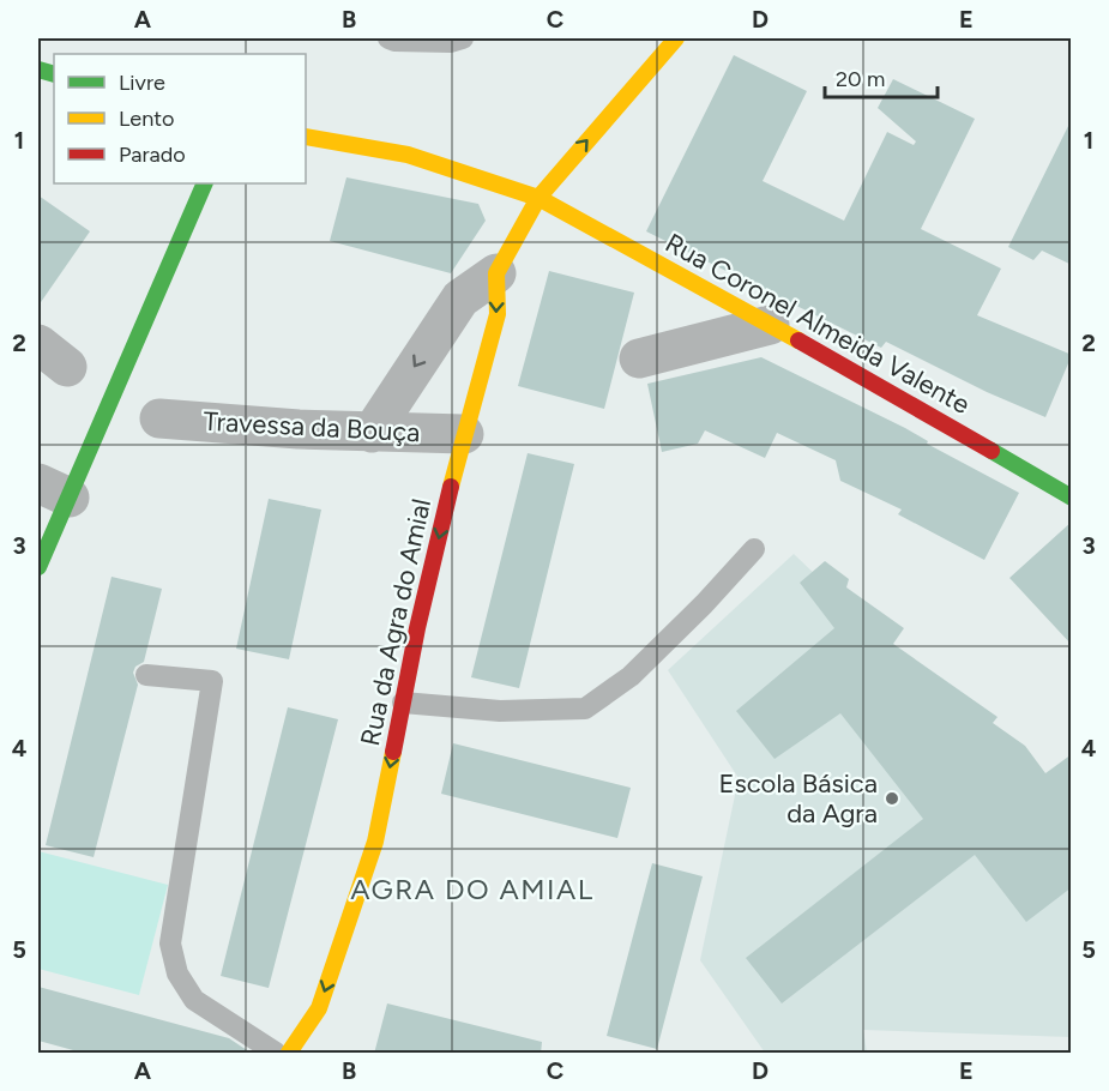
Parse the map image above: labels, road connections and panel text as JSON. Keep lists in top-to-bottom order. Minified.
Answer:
{"streets":{"street":["Rua Coronel Almeida Valente","Travessa da Bouça","Rua da Agra do Amial"]},"crossings":[["Travessa da Bouça","Rua da Agra do Amial"]],"one_way":["Rua da Agra do Amial"],"districts":["AGRA DO AMIAL"],"places":["Escola Básica da Agra"],"legend":["Livre","Lento","Parado"],"scale_bar":"20 m","grid":{"columns":["A","B","C","D","E"],"rows":["1","2","3","4","5"]}}
